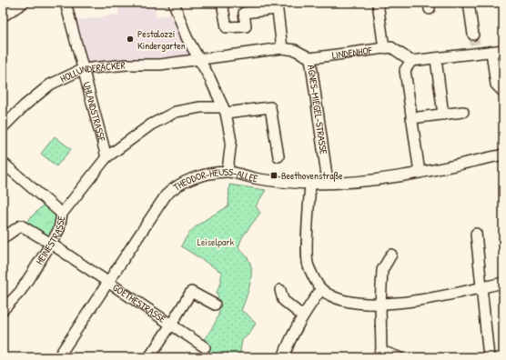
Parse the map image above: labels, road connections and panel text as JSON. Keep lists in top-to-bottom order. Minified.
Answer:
{"streets":{"street":["LINDENHOF","HOLLUNDERÄCKER","AGNES-MIEGEL-STRASSE","UHLANDSTRASSE","THEODOR-HEUSS-ALLEE","HEINESTRASSE","GOETHESTRASSE"]},"crossings":[["LINDENHOF","AGNES-MIEGEL-STRASSE"],["HOLLUNDERÄCKER","UHLANDSTRASSE"],["AGNES-MIEGEL-STRASSE","THEODOR-HEUSS-ALLEE"],["UHLANDSTRASSE","HEINESTRASSE"],["THEODOR-HEUSS-ALLEE","GOETHESTRASSE"],["HEINESTRASSE","GOETHESTRASSE"]],"parks":["Leiselpark"],"places":{"other":["Pestalozzi Kindergarten"],"transit":["Beethovenstraße"]}}
